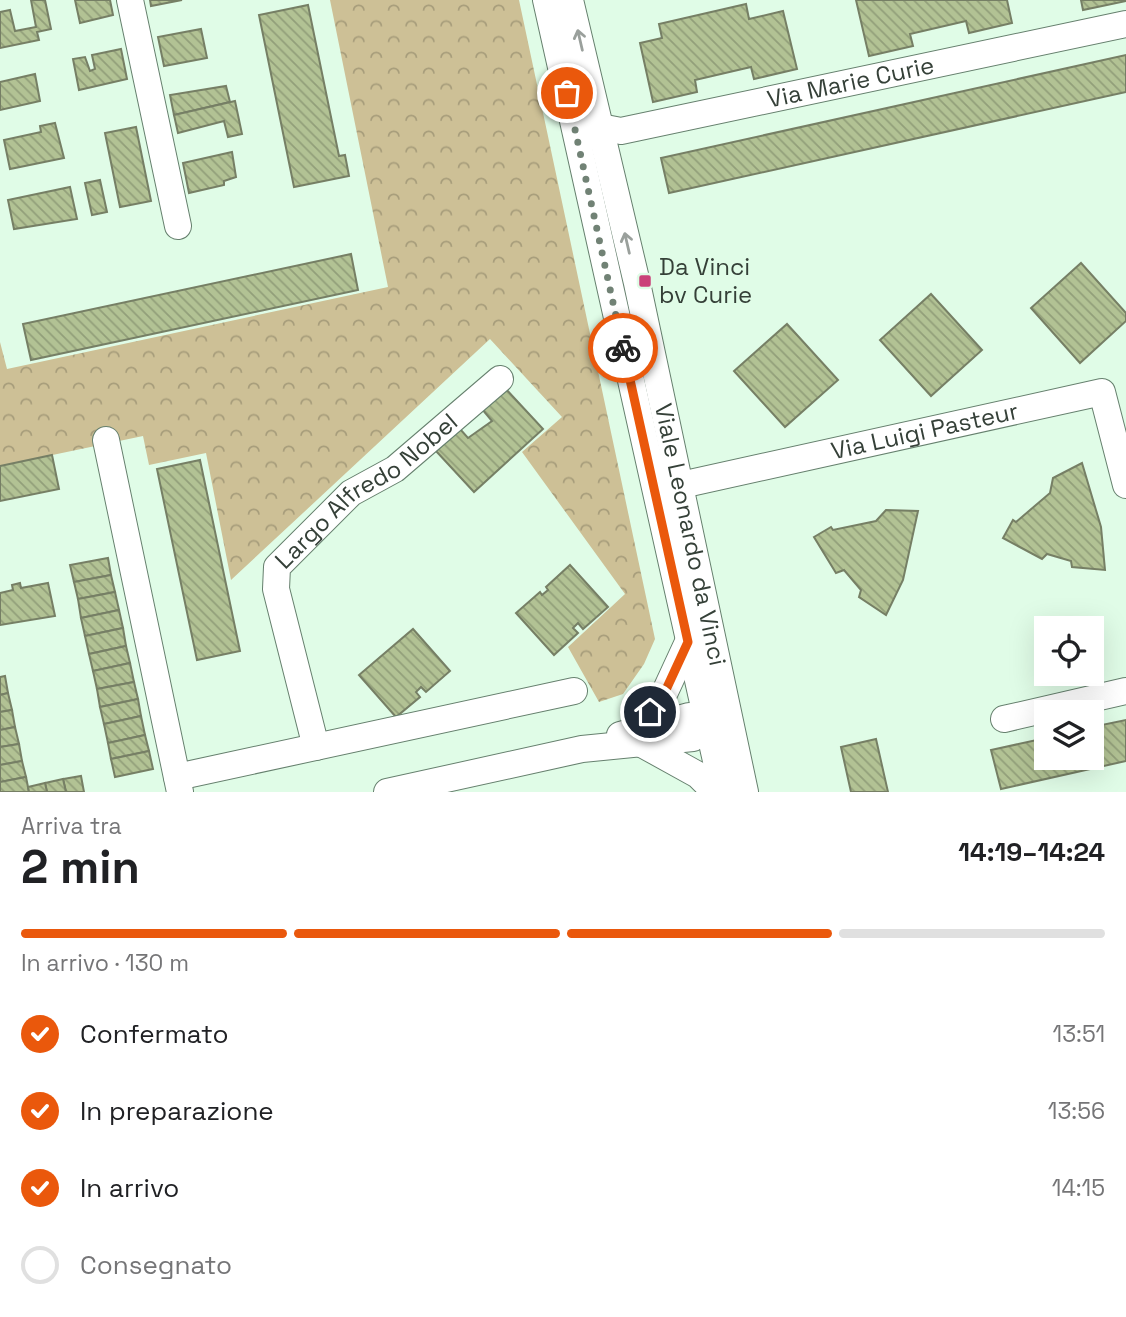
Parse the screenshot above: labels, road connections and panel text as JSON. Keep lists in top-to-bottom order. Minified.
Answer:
{"streets":{"street":["Via Marie Curie","Via Luigi Pasteur","Largo Alfredo Nobel","Viale Leonardo da Vinci"]},"crossings":[["Via Marie Curie","Viale Leonardo da Vinci"],["Via Luigi Pasteur","Viale Leonardo da Vinci"]],"places":{"transit":["Da Vinci bv Curie"]},"page":{"heading":["2 min","Arriva tra","14:19–14:24"],"bar":"In arrivo · 130 m","list":[["Confermato","13:51"],["In preparazione","13:56"],["In arrivo","14:15"],"Consegnato"]}}
